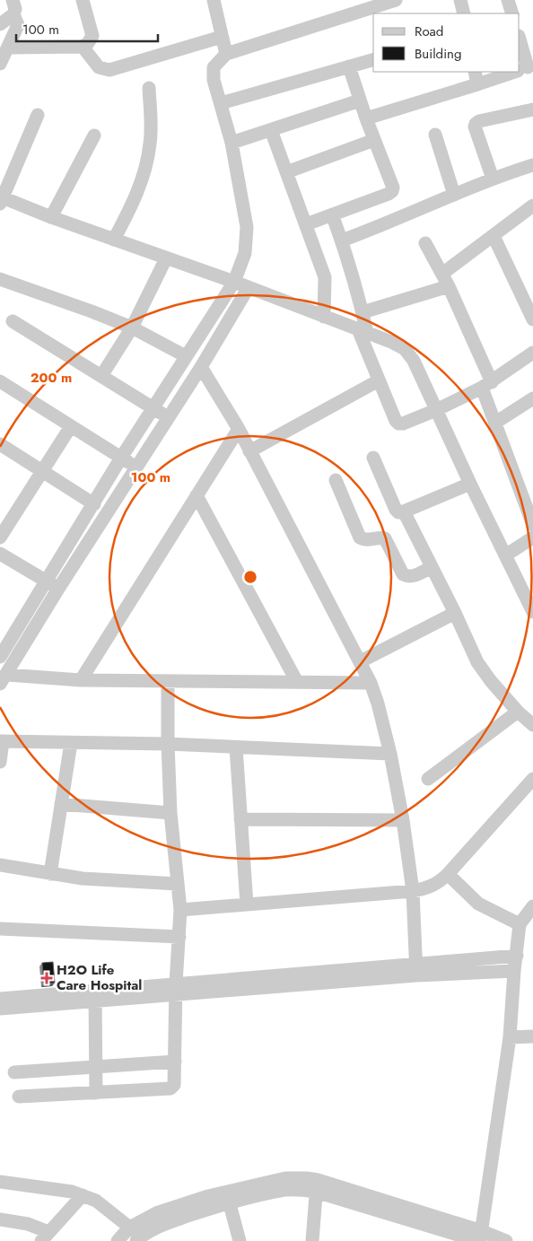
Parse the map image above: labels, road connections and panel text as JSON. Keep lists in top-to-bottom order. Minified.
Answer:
{"places":{"health":["H2O Life Care Hospital"]},"legend":["Road","Building"],"scale_bar":"100 m","rings":["200 m","100 m"]}
